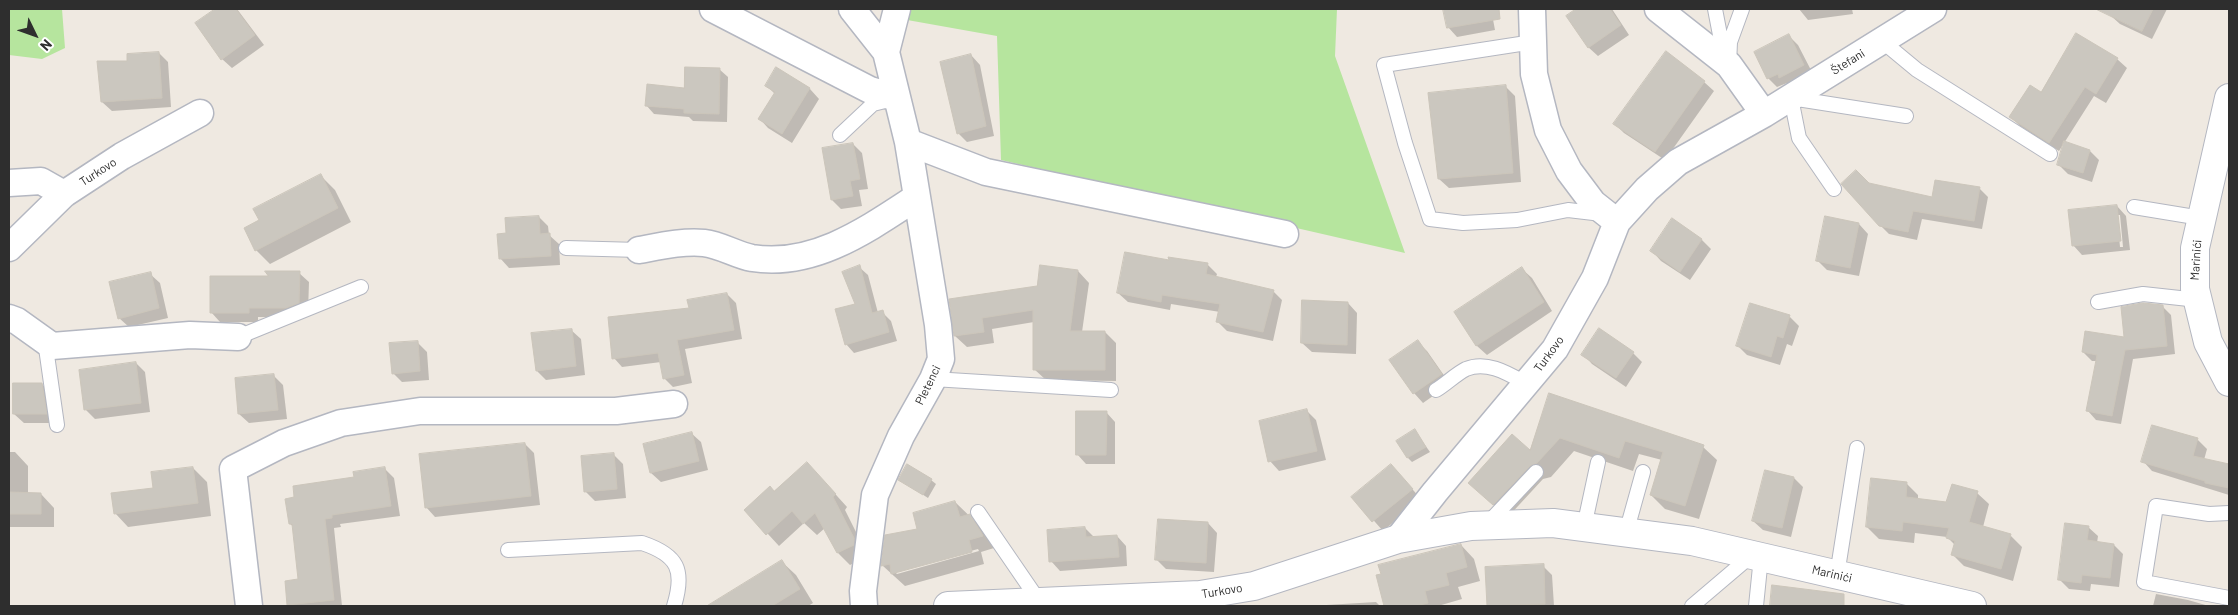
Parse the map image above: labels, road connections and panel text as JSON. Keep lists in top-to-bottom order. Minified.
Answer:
{"streets":{"main road":["Turkovo","Marinići"],"street":["Štefani","Pletenci"]},"crossings":[["Štefani","Turkovo"],["Turkovo","Marinići"]],"north":"bottom right"}
